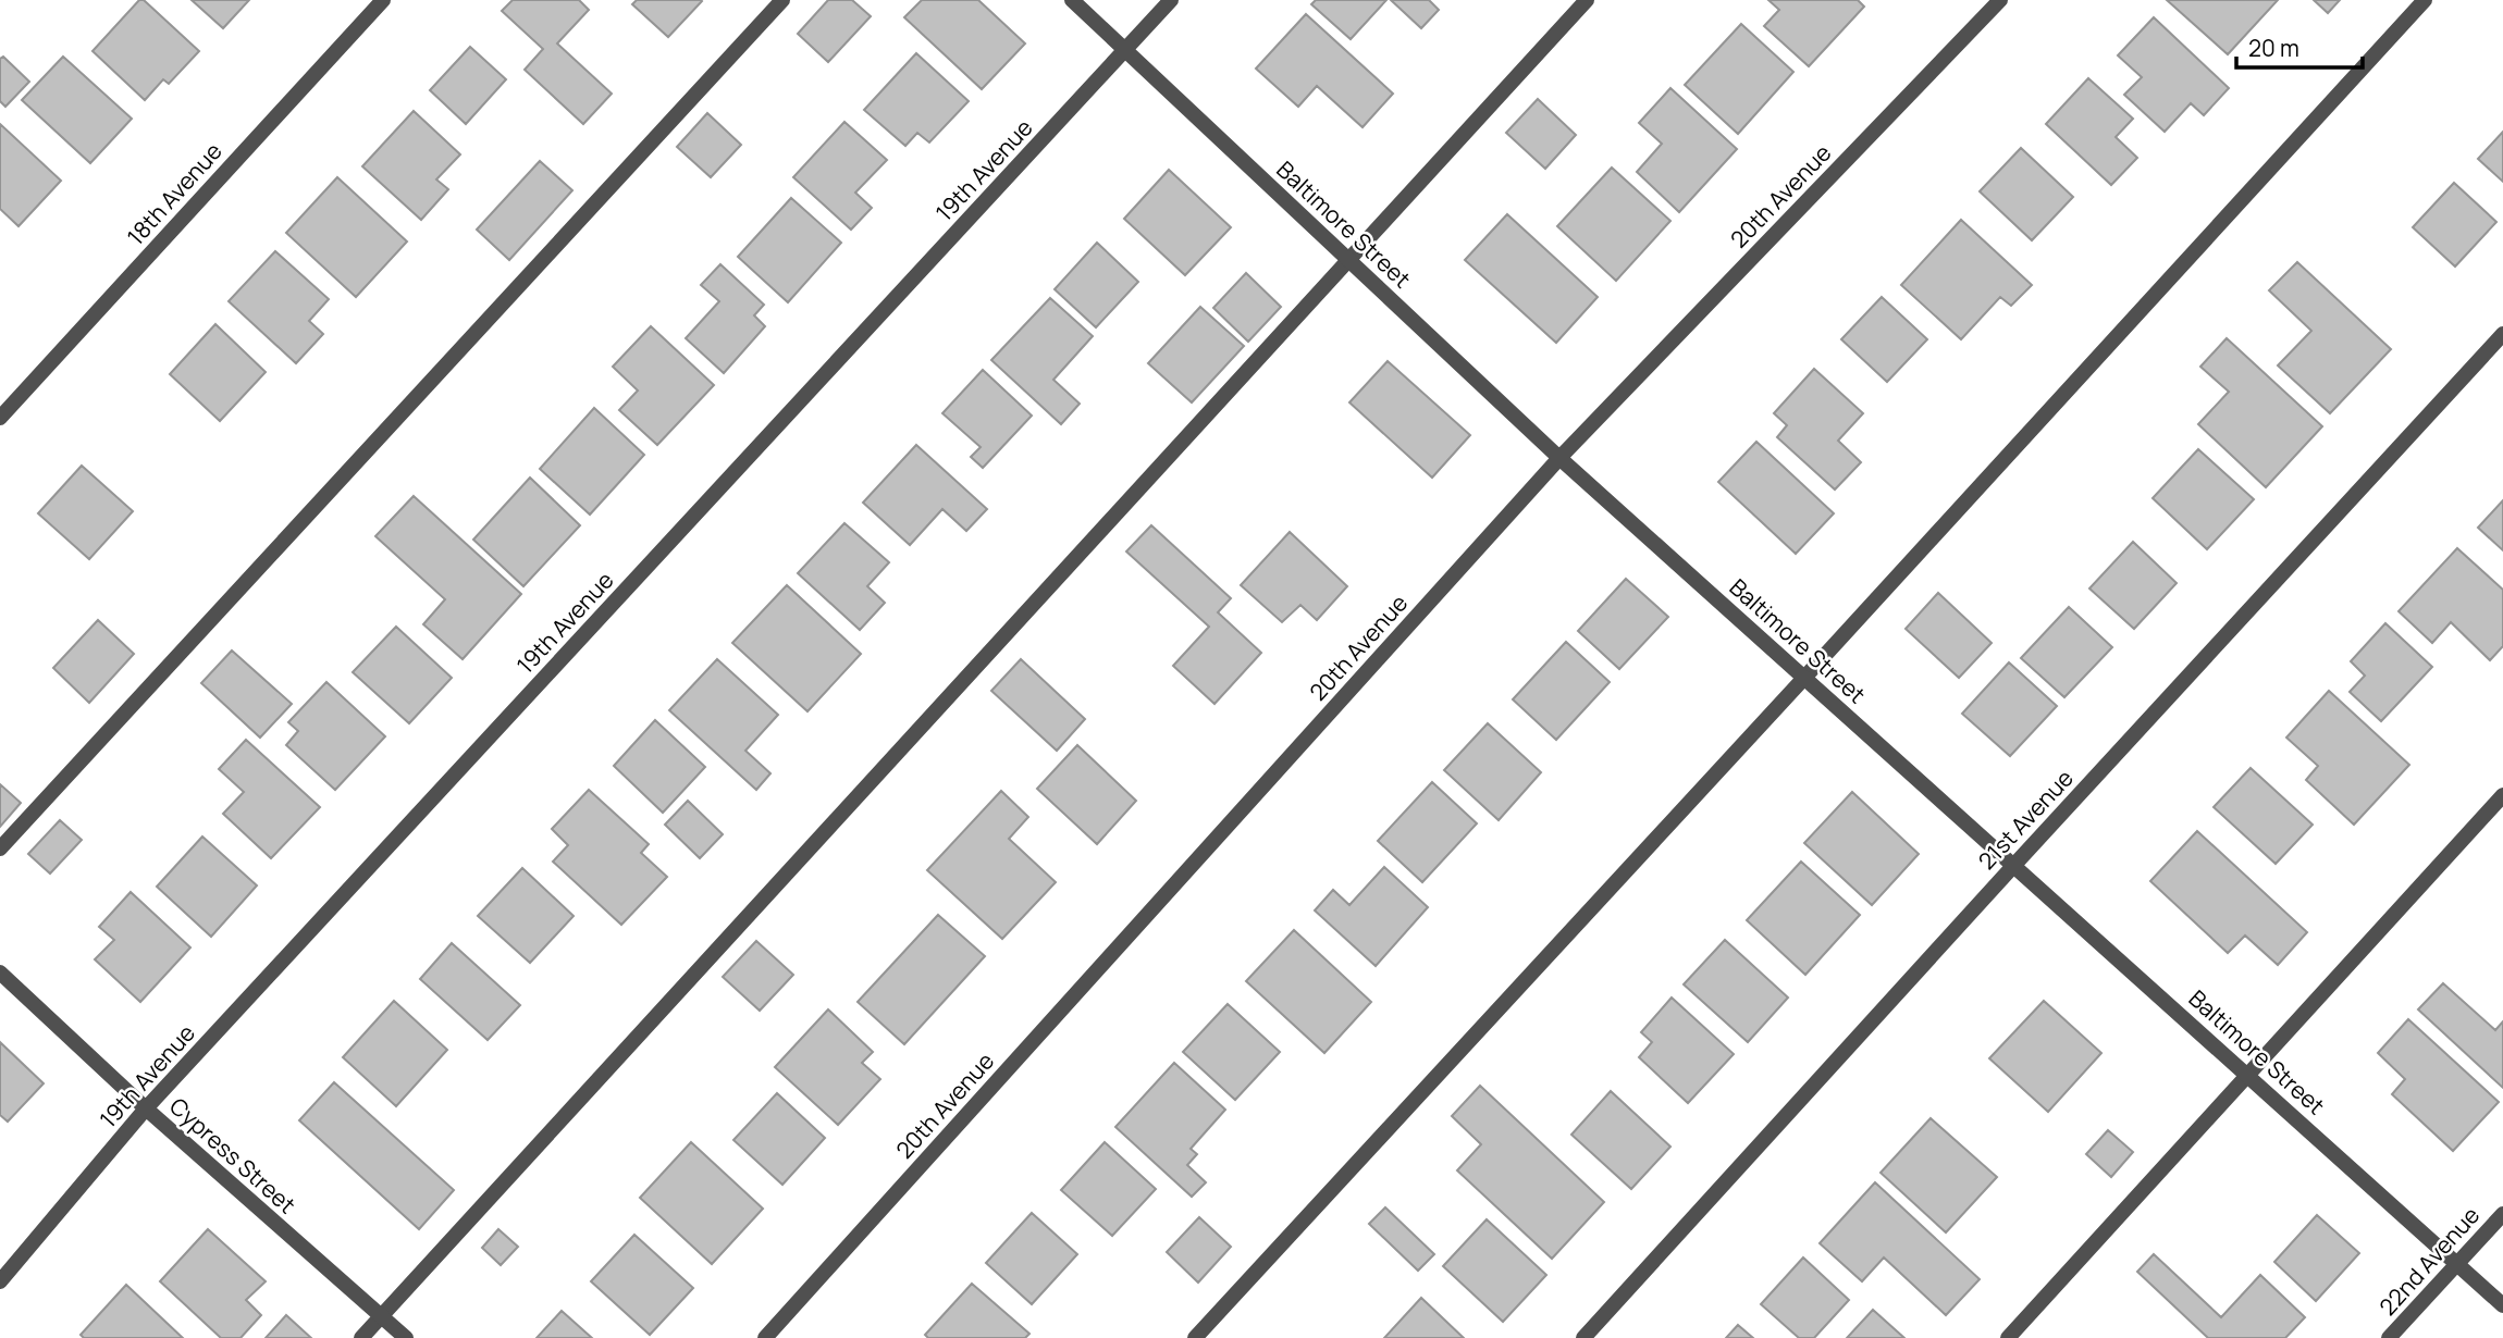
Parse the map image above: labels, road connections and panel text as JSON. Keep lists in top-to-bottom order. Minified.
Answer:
{"streets":{"street":["19th Avenue","18th Avenue","20th Avenue","Baltimore Street","21st Avenue","Cypress Street","22nd Avenue"]},"crossings":[["19th Avenue","Baltimore Street"],["19th Avenue","Cypress Street"],["20th Avenue","Baltimore Street"],["Baltimore Street","21st Avenue"],["Baltimore Street","22nd Avenue"]],"scale_bar":"20 m"}
